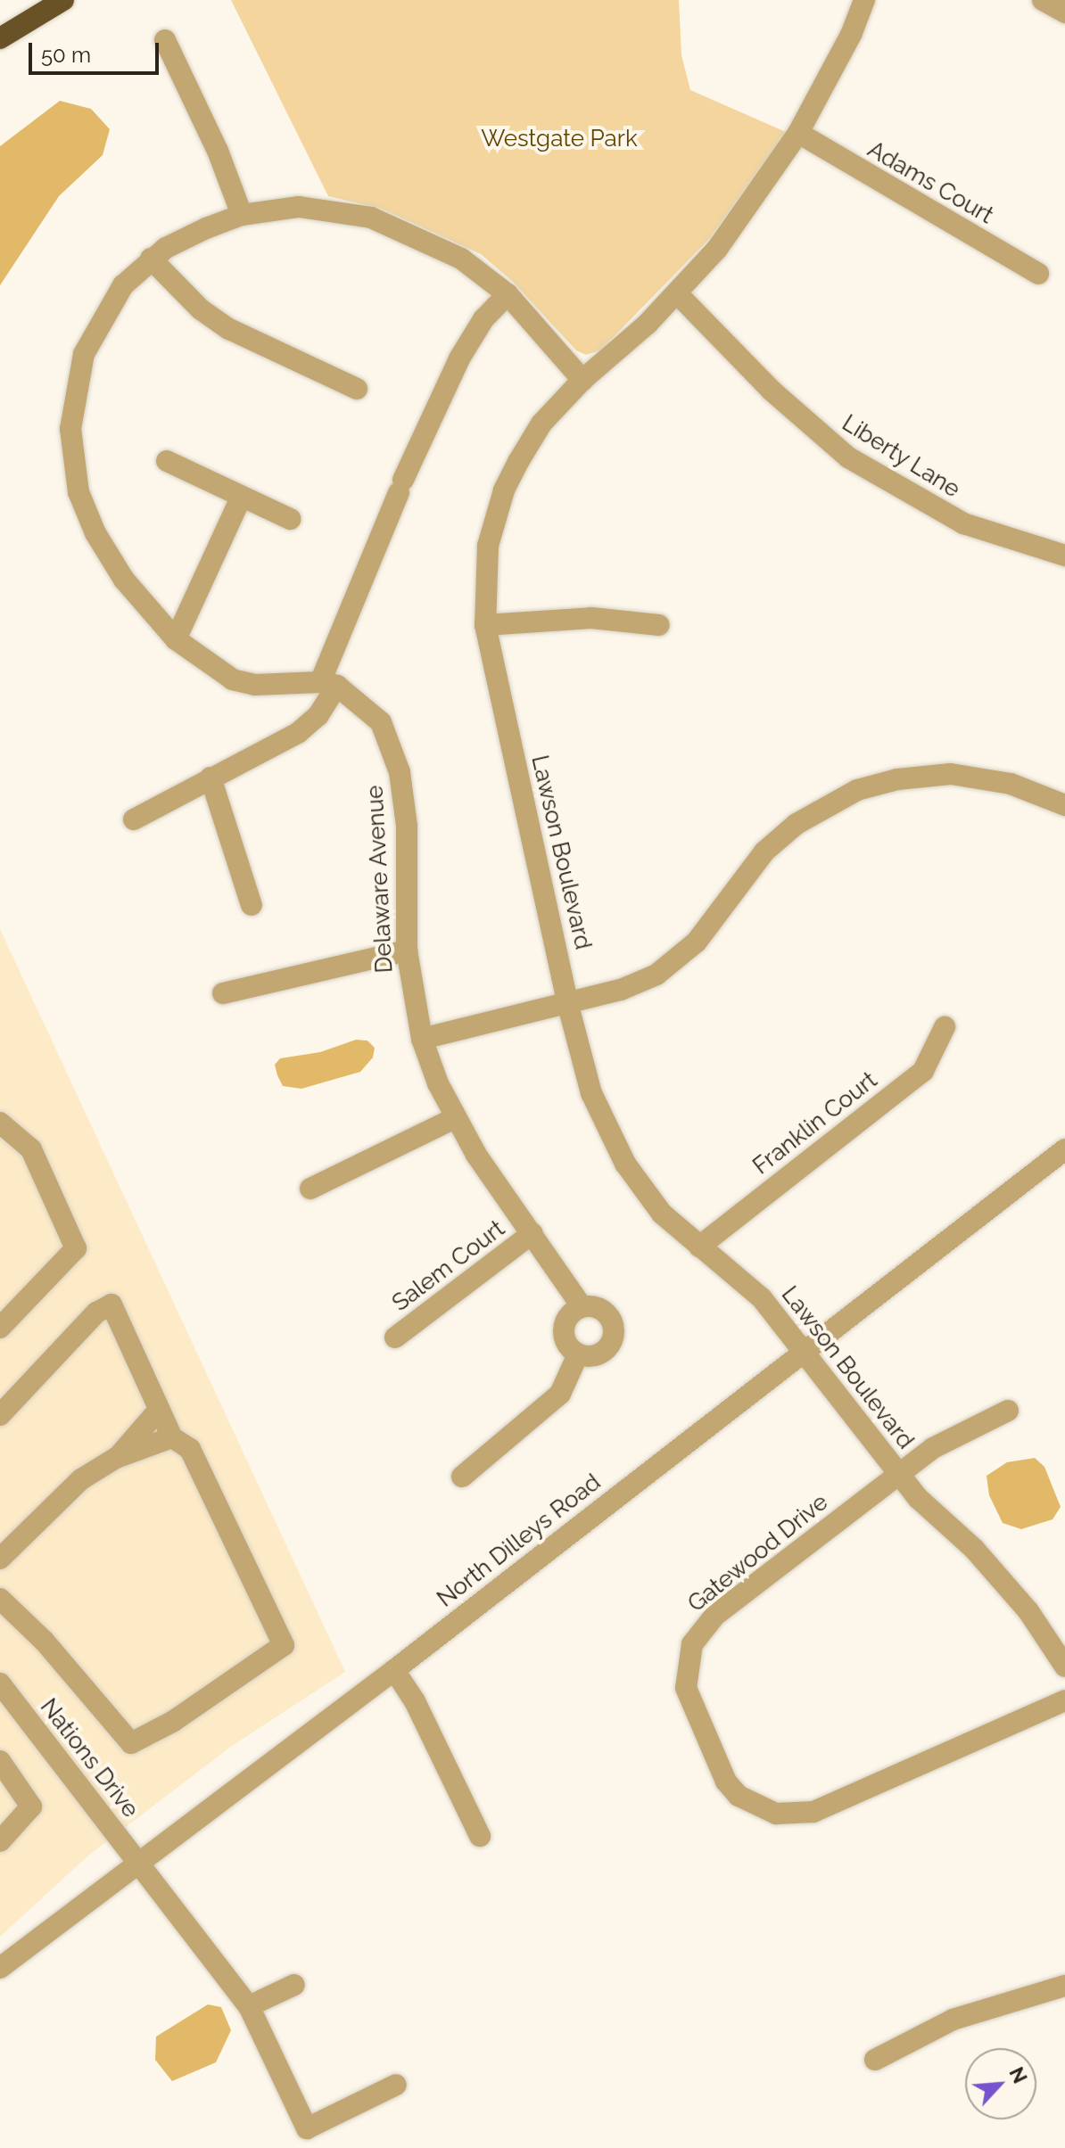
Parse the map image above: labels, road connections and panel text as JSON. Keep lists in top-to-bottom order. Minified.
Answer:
{"streets":{"street":["Adams Court","Liberty Lane","Lawson Boulevard","Delaware Avenue","Franklin Court","Salem Court","North Dilleys Road","Gatewood Drive","Nations Drive"]},"crossings":[["Adams Court","Lawson Boulevard"],["Liberty Lane","Lawson Boulevard"],["Lawson Boulevard","Franklin Court"],["Lawson Boulevard","North Dilleys Road"],["Lawson Boulevard","Gatewood Drive"],["Delaware Avenue","Salem Court"],["North Dilleys Road","Nations Drive"]],"parks":["Westgate Park"],"scale_bar":"50 m","north":"top right"}
